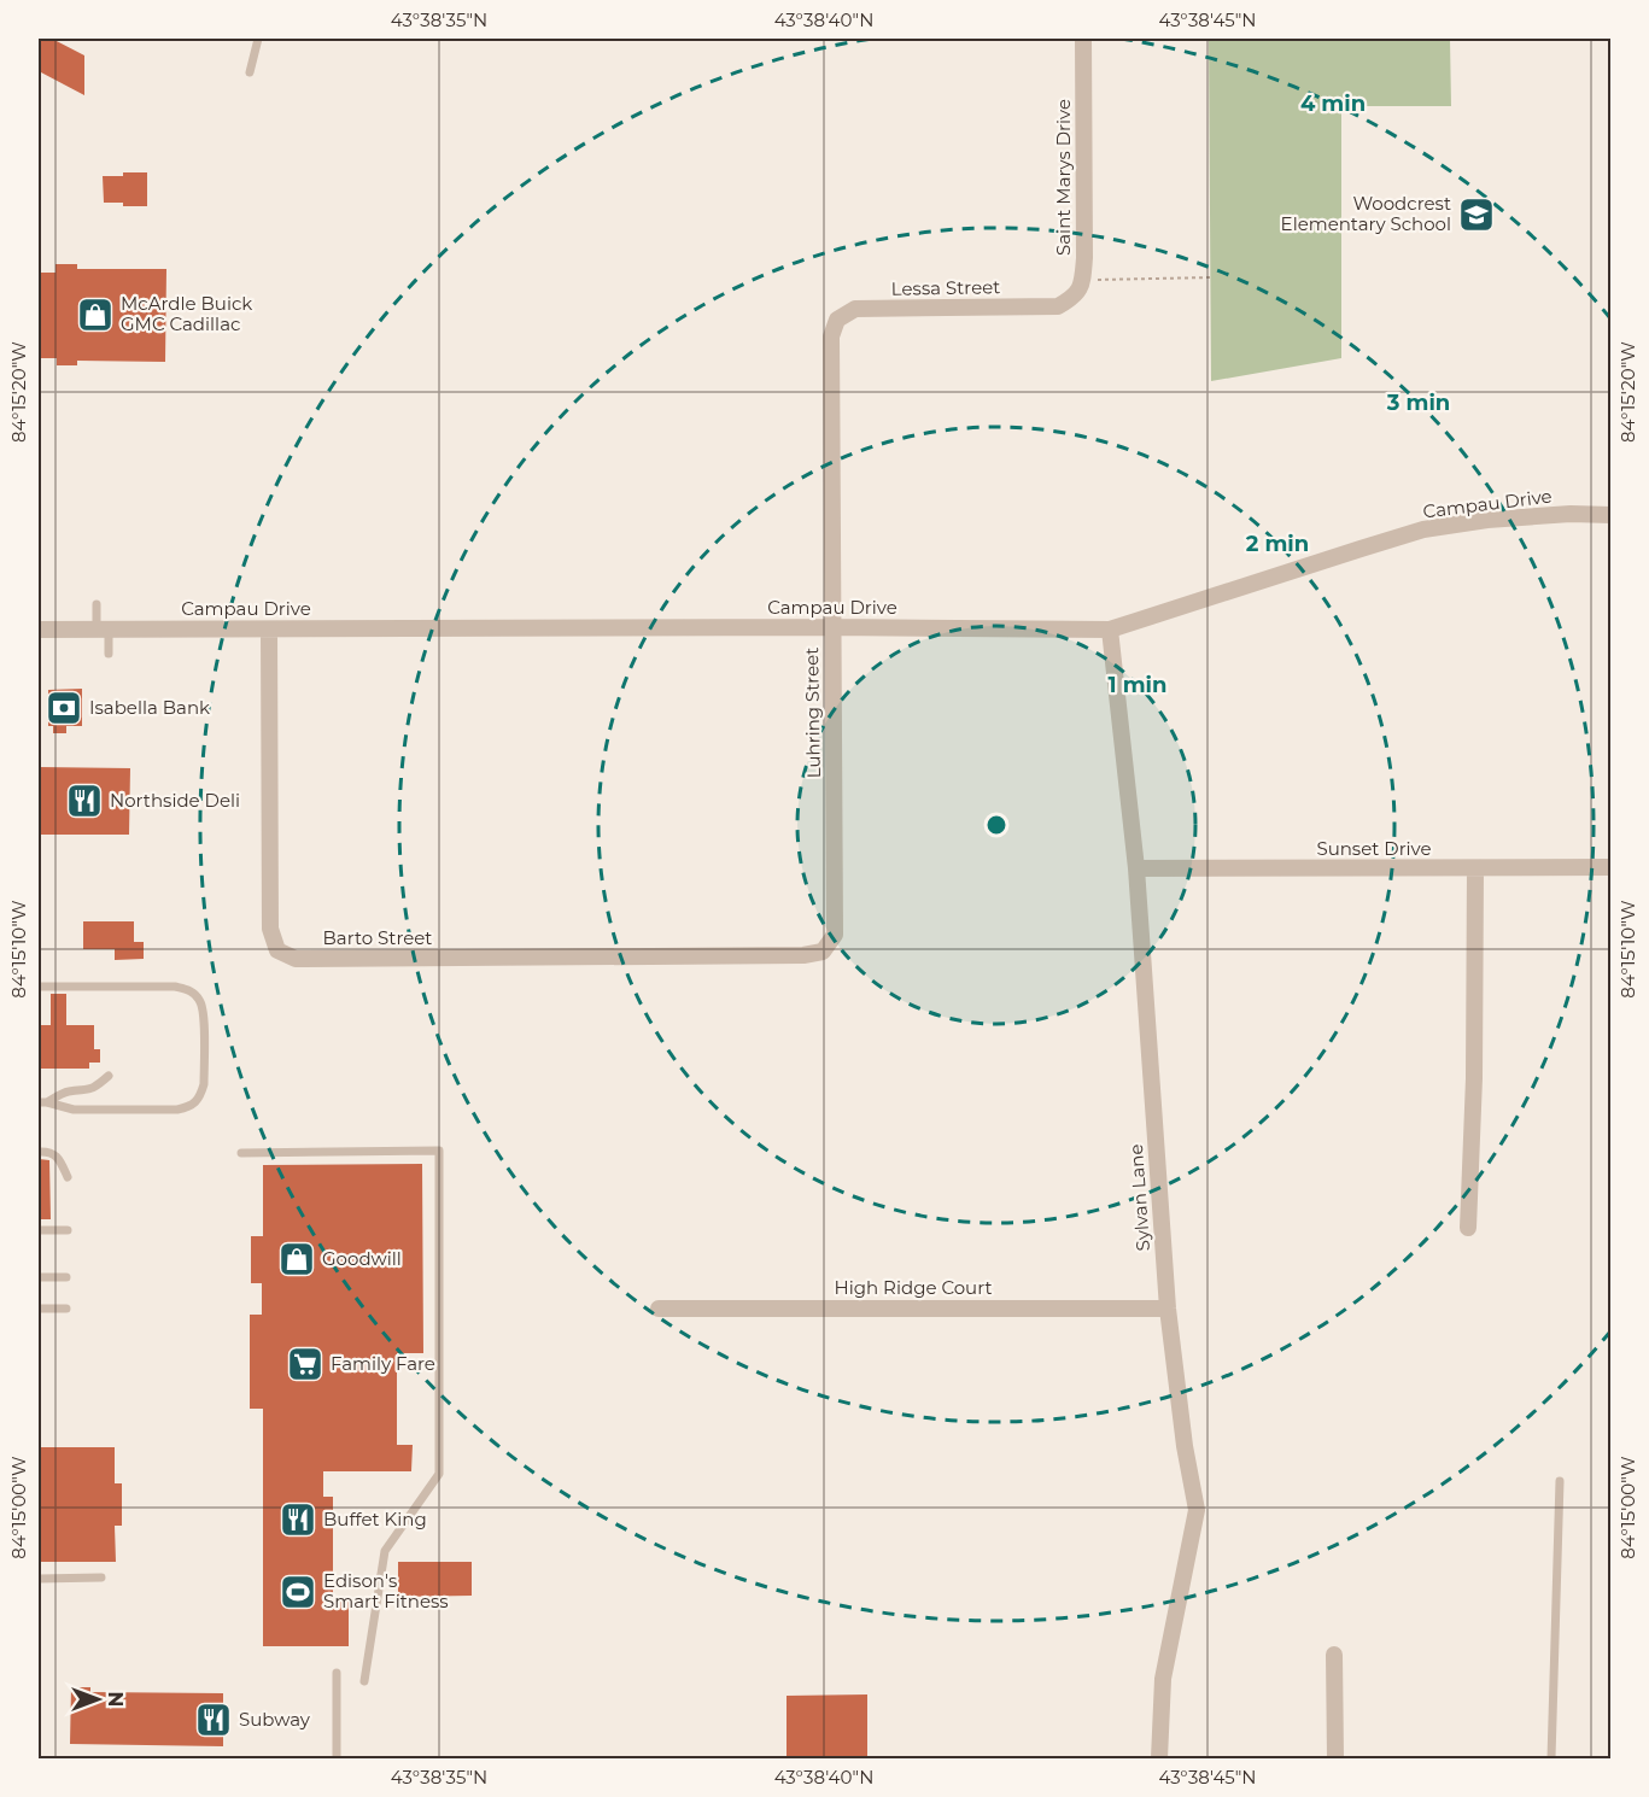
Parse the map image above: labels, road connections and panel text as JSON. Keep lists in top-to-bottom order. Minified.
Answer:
{"streets":{"street":["Saint Marys Drive","Lessa Street","Campau Drive","Luhring Street","Sunset Drive","Barto Street","Sylvan Lane","High Ridge Court"]},"crossings":[["Saint Marys Drive","Lessa Street"],["Lessa Street","Luhring Street"],["Campau Drive","Luhring Street"],["Campau Drive","Barto Street"],["Campau Drive","Sylvan Lane"],["Luhring Street","Barto Street"],["Sunset Drive","Sylvan Lane"],["Sylvan Lane","High Ridge Court"]],"places":{"school or university":["Woodcrest Elementary School"],"shop":["McArdle Buick GMC Cadillac","Goodwill"],"bank":["Isabella Bank"],"restaurant":["Northside Deli","Buffet King","Subway"],"supermarket":["Family Fare"],"sports":["Edison's Smart Fitness"]},"north":"right","coordinates":["43°38'35\"N","43°38'40\"N","43°38'45\"N","84°15'20\"W","84°15'10\"W","84°15'00\"W"],"rings":["4 min","3 min","2 min","1 min"]}
